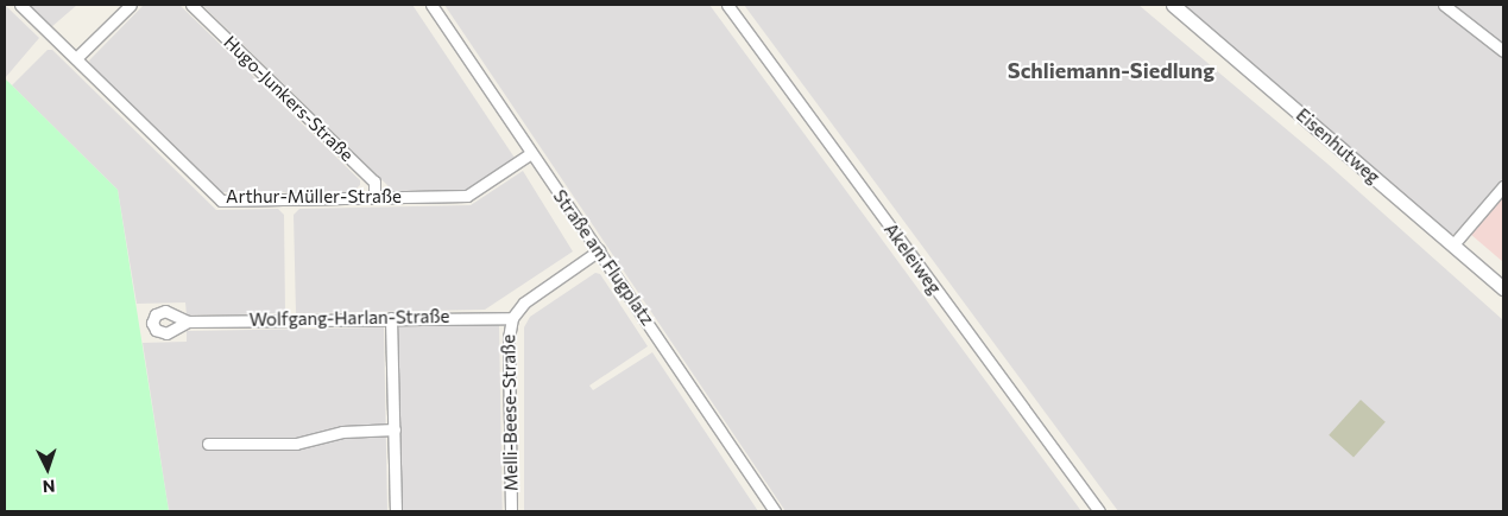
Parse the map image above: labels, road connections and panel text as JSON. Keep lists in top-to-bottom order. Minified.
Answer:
{"streets":{"street":["Hugo-Junkers-Straße","Eisenhutweg","Arthur-Müller-Straße","Straße am Flugplatz","Akeleiweg","Wolfgang-Harlan-Straße","Melli-Beese-Straße"]},"crossings":[["Hugo-Junkers-Straße","Arthur-Müller-Straße"],["Arthur-Müller-Straße","Straße am Flugplatz"],["Straße am Flugplatz","Melli-Beese-Straße"],["Wolfgang-Harlan-Straße","Melli-Beese-Straße"]],"districts":["Schliemann-Siedlung"],"north":"bottom"}
